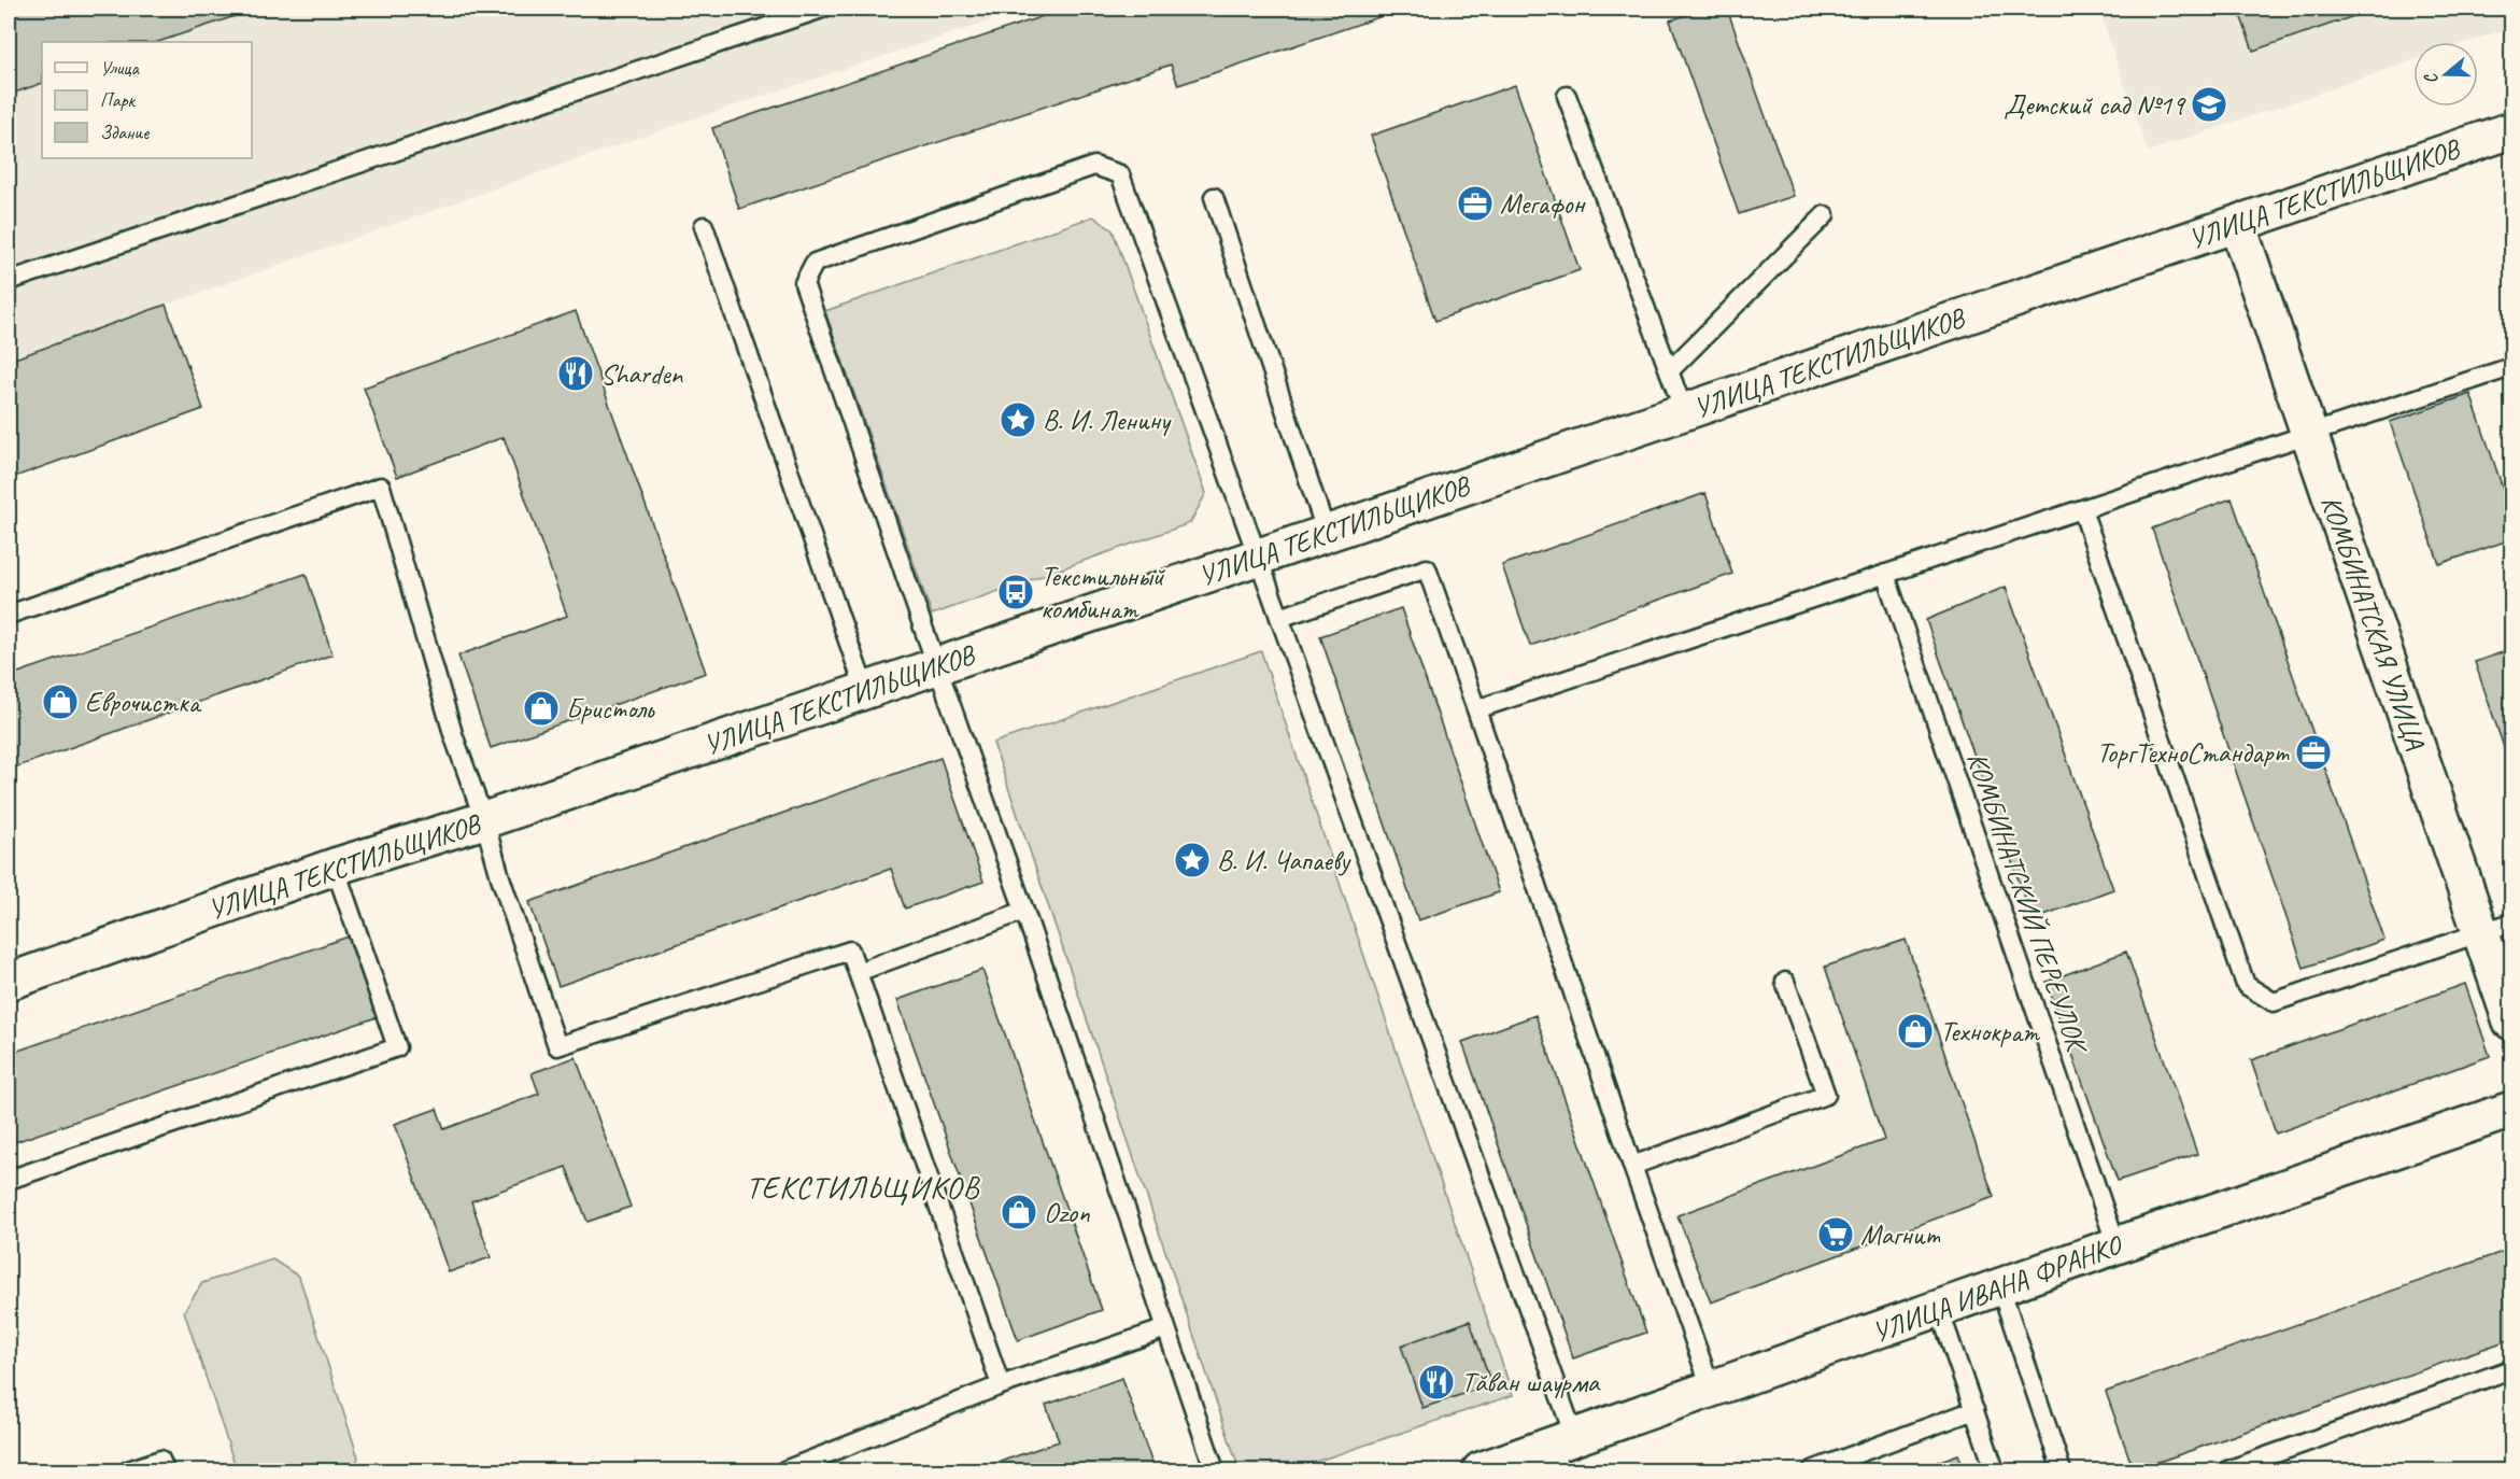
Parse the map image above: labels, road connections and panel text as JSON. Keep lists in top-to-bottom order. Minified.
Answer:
{"streets":{"street":["УЛИЦА ТЕКСТИЛЬЩИКОВ","КОМБИНАТСКАЯ УЛИЦА","УЛИЦА ИВАНА ФРАНКО"],"lane":["КОМБИНАТСКИЙ ПЕРЕУЛОК"]},"crossings":[["УЛИЦА ТЕКСТИЛЬЩИКОВ","КОМБИНАТСКАЯ УЛИЦА"],["КОМБИНАТСКИЙ ПЕРЕУЛОК","УЛИЦА ИВАНА ФРАНКО"]],"districts":["ТЕКСТИЛЬЩИКОВ"],"places":{"school or university":["Детский сад №19"],"office":["Мегафон","ТоргТехноСтандарт"],"restaurant":["Sharden","Тӑван шаурма"],"place":["В. И. Ленину","В. И. Чапаеву"],"bus stop":["Текстильный комбинат"],"shop":["Еврочистка","Бристоль","Технократ","Ozon"],"supermarket":["Магнит"]},"legend":["Улица","Парк","Здание"],"north":"left"}
